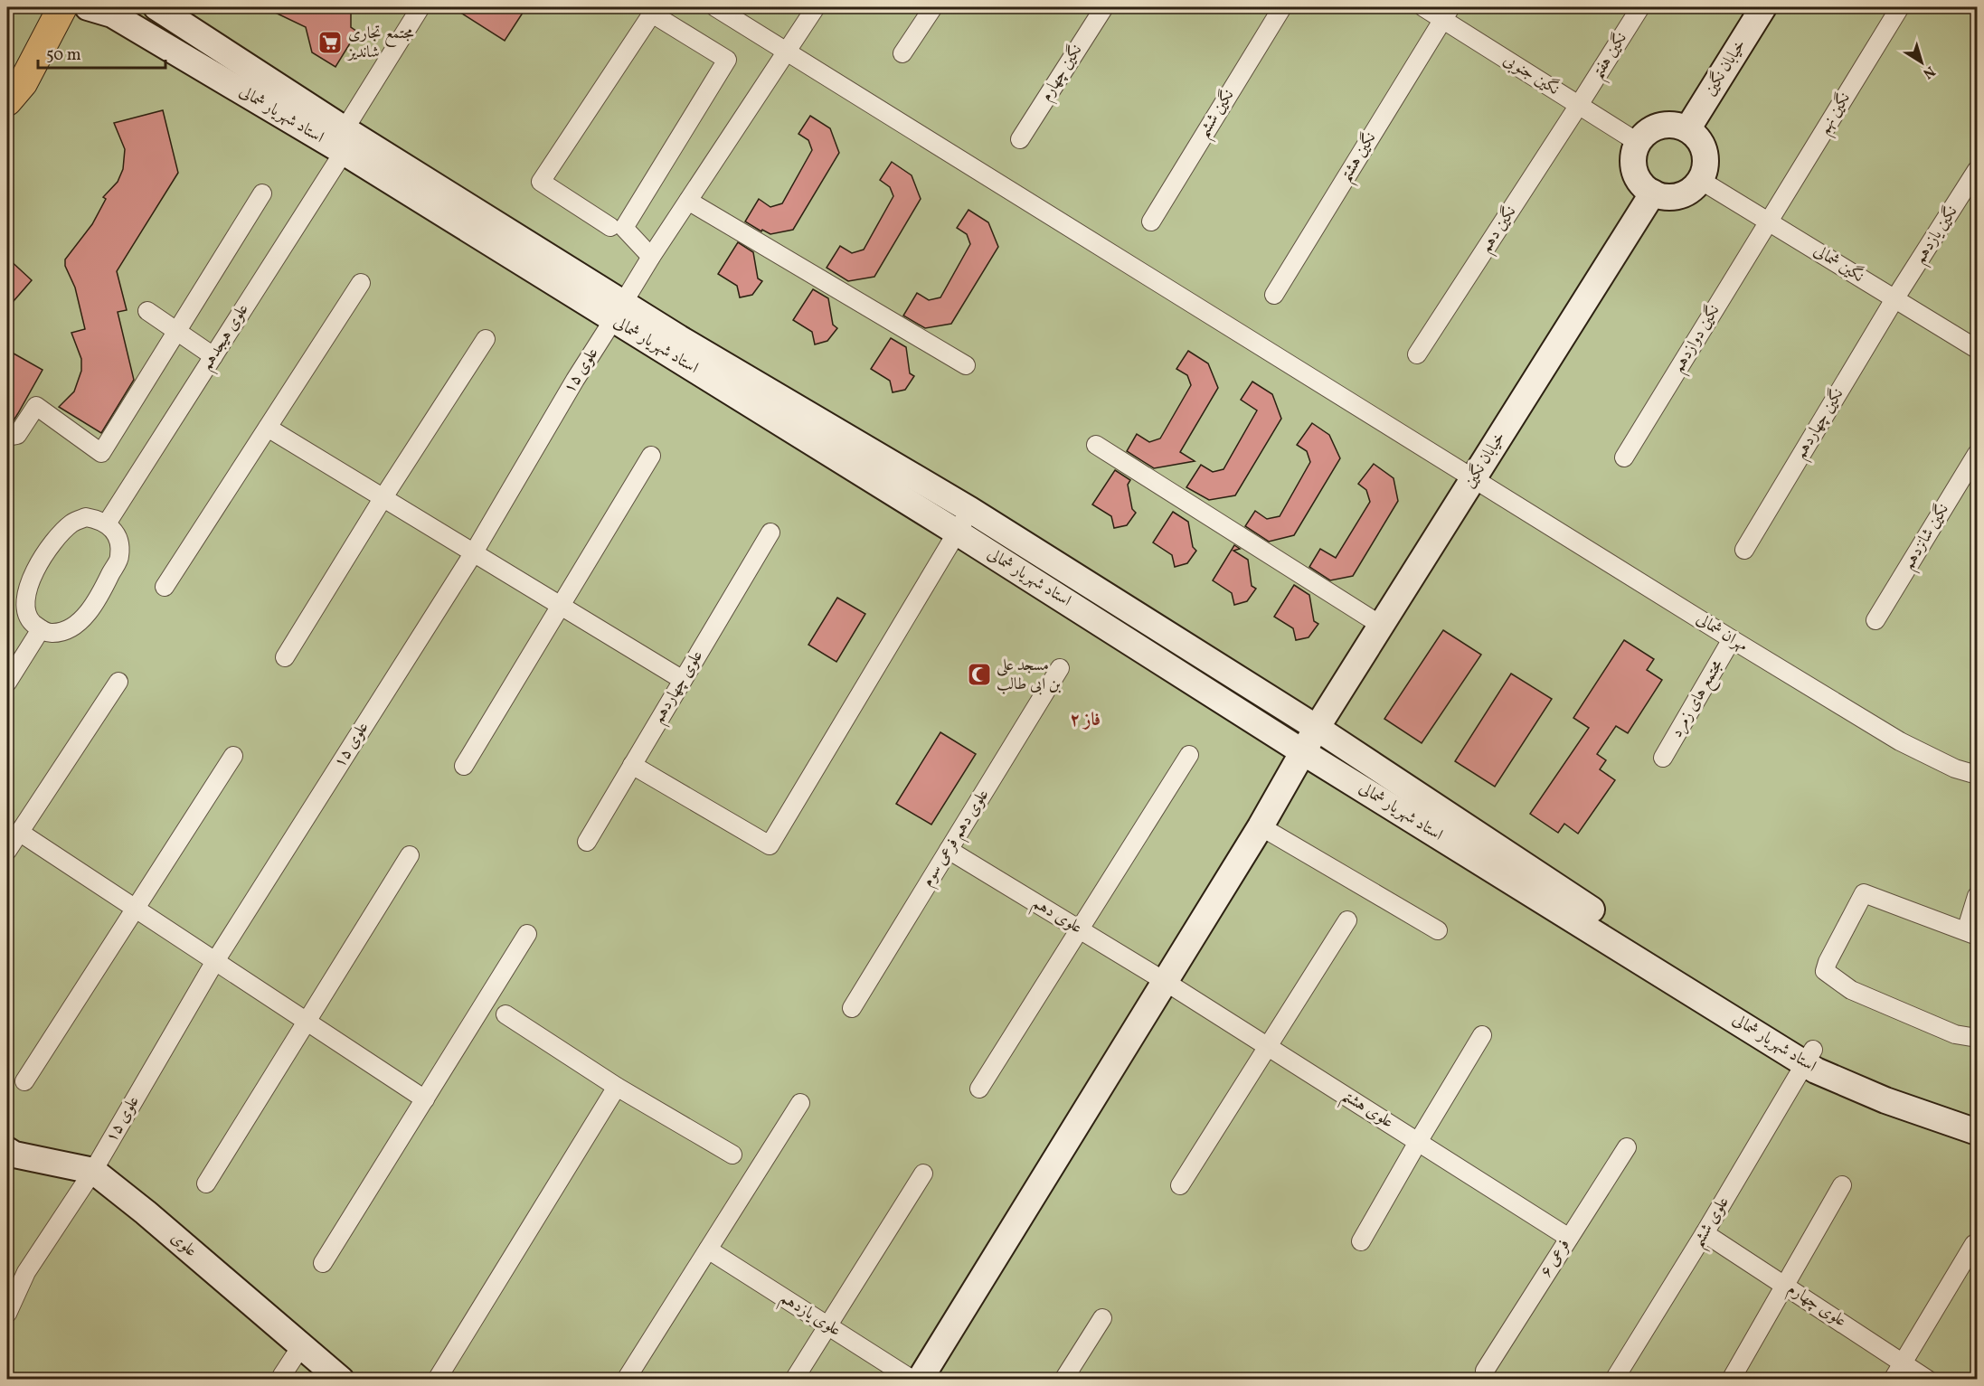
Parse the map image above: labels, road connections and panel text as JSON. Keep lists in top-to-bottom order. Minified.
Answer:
{"streets":{"street":["نگین هفتم","خیابان نگین","نگین چهارم","نگین جنوبی","نگین ششم","نگین نهم","استاد شهریار شمالی","نگین هشتم","نگین دهم","نگین یازدهم","نگین شمالی","علوی هیجدهم","نگین دوازدهم","علوی ۱۵","نگین چهاردهم","نگین شانزدهم","مهران شمالی","علوی چهاردهم","مجتمع های زمرد","علوی دهم فرعی سوم","علوی دهم","علوی هشتم","علوی ششم","علوی","فرعی ۶","علوی چهارم","علوی یازدهم"]},"crossings":[["نگین هفتم","نگین جنوبی"],["نگین هفتم","نگین دهم"],["خیابان نگین","نگین جنوبی"],["خیابان نگین","استاد شهریار شمالی"],["خیابان نگین","نگین شمالی"],["خیابان نگین","مهران شمالی"],["خیابان نگین","علوی دهم"],["خیابان نگین","علوی هشتم"],["نگین جنوبی","نگین هشتم"],["نگین جنوبی","نگین دهم"],["نگین جنوبی","نگین شمالی"],["نگین نهم","نگین شمالی"],["نگین نهم","نگین دوازدهم"],["استاد شهریار شمالی","علوی هیجدهم"],["استاد شهریار شمالی","علوی ۱۵"],["استاد شهریار شمالی","علوی ششم"],["نگین یازدهم","نگین شمالی"],["نگین یازدهم","نگین چهاردهم"],["نگین شمالی","نگین دوازدهم"],["نگین شمالی","نگین چهاردهم"],["علوی ۱۵","مهران شمالی"],["علوی ۱۵","علوی"],["مهران شمالی","مجتمع های زمرد"],["علوی دهم فرعی سوم","علوی دهم"],["علوی دهم","علوی هشتم"],["علوی هشتم","فرعی ۶"],["علوی ششم","علوی چهارم"]],"districts":["فاز ۲"],"places":{"supermarket":["مجتمع تجاری شاندیز"],"mosque":["مسجد علی بن ابی طالب"]},"scale_bar":"50 m","north":"bottom right"}
